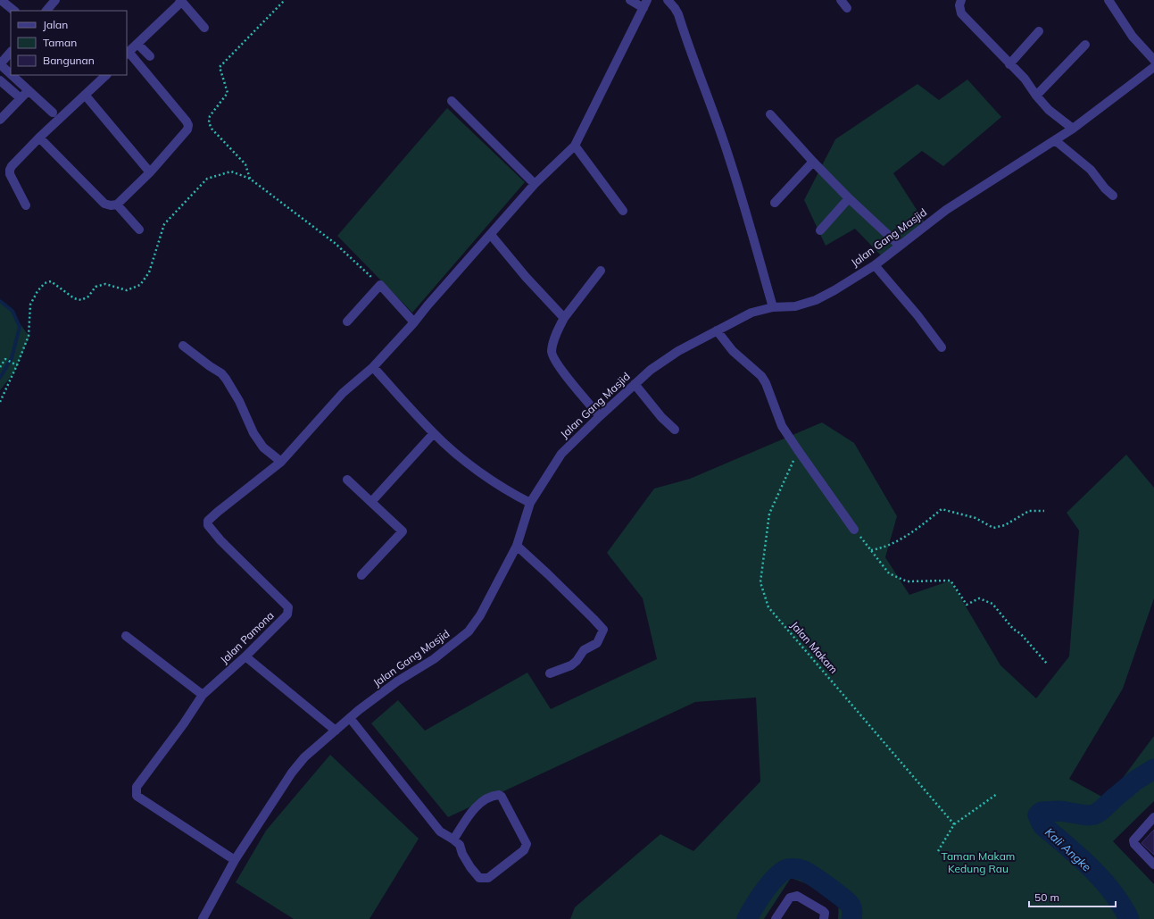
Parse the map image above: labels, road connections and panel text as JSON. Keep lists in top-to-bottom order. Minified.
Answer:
{"streets":{"street":["Jalan Gang Masjid","Jalan Pamona"],"path":["Jalan Makam"]},"crossings":[["Jalan Gang Masjid","Jalan Pamona"]],"water":["Kali Angke"],"parks":["Taman Makam Kedung Rau"],"legend":["Jalan","Taman","Bangunan"],"scale_bar":"50 m"}
